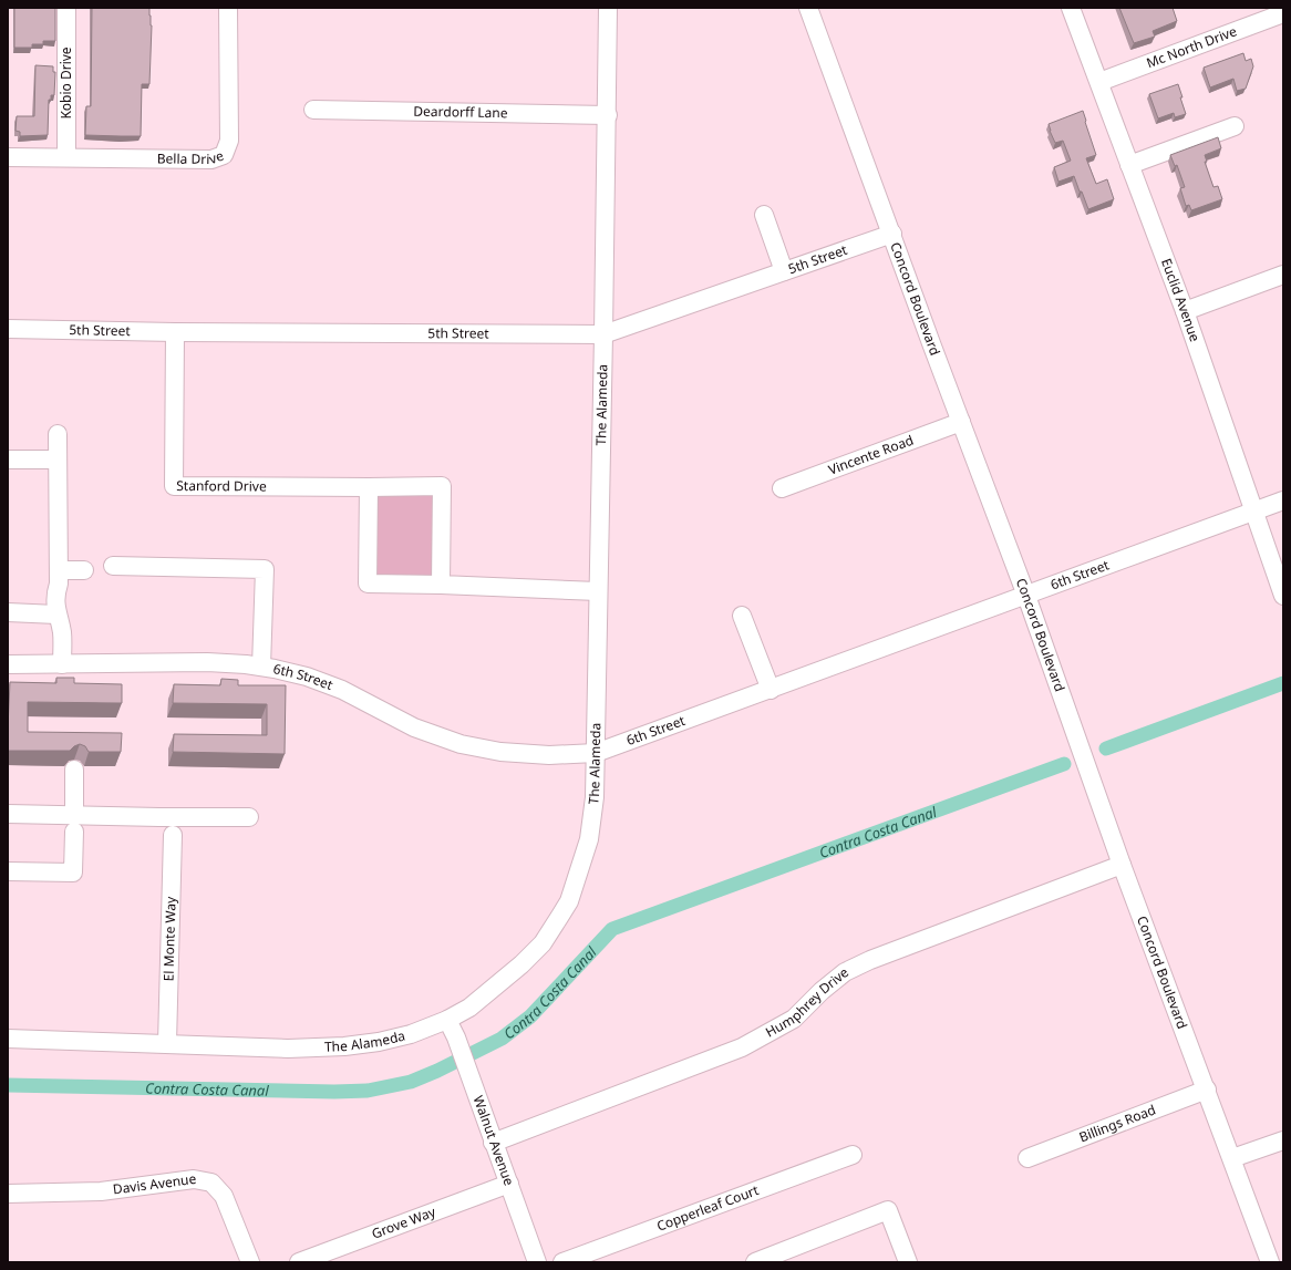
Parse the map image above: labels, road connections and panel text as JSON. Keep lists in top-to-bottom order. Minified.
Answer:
{"streets":{"street":["Mc North Drive","Kobio Drive","Deardorff Lane","Bella Drive","5th Street","Concord Boulevard","Euclid Avenue","The Alameda","Vincente Road","Stanford Drive","6th Street","El Monte Way","Humphrey Drive","Billings Road","Walnut Avenue","Davis Avenue","Copperleaf Court","Grove Way"]},"crossings":[["Mc North Drive","Euclid Avenue"],["Kobio Drive","Bella Drive"],["Deardorff Lane","The Alameda"],["5th Street","Concord Boulevard"],["5th Street","The Alameda"],["5th Street","Stanford Drive"],["Concord Boulevard","Vincente Road"],["Concord Boulevard","6th Street"],["Concord Boulevard","Humphrey Drive"],["Concord Boulevard","Billings Road"],["Euclid Avenue","6th Street"],["The Alameda","6th Street"],["The Alameda","El Monte Way"],["The Alameda","Walnut Avenue"],["Humphrey Drive","Walnut Avenue"],["Walnut Avenue","Grove Way"]],"water":["Contra Costa Canal"]}
